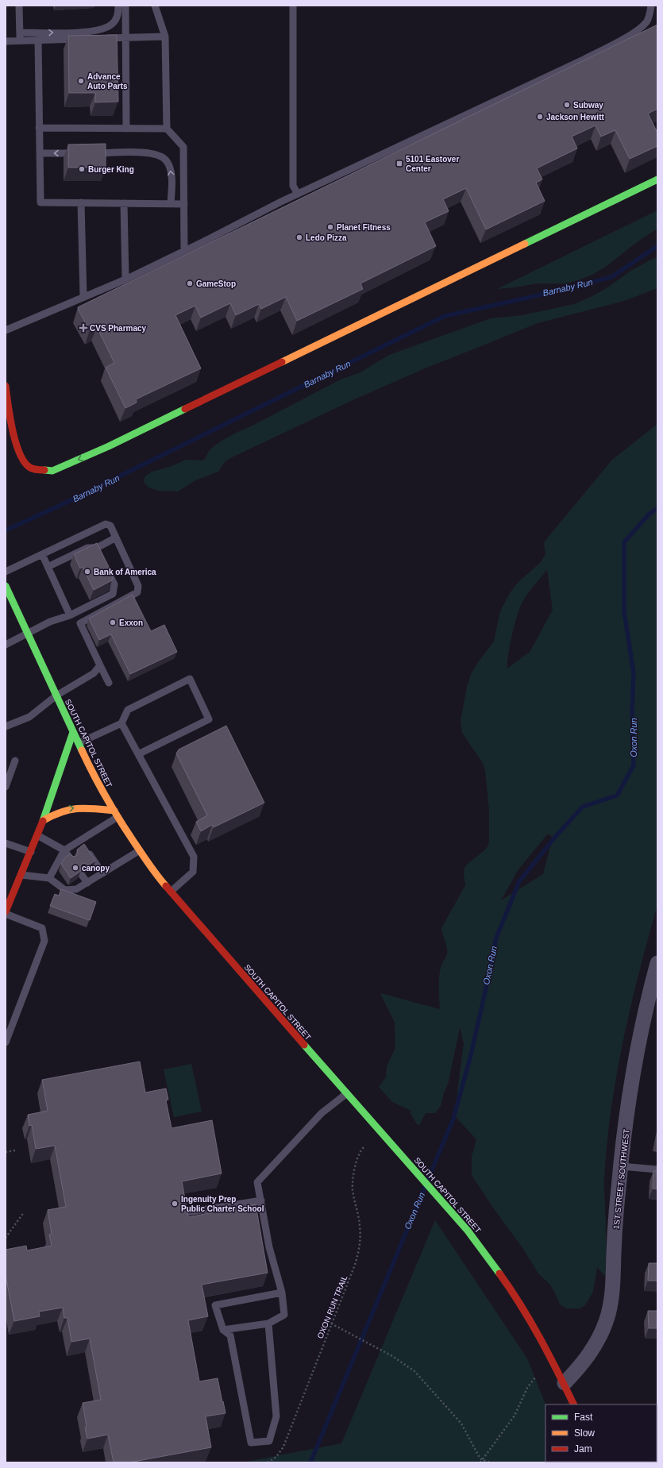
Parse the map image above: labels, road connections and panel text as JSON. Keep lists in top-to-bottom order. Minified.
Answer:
{"streets":{"main road":["SOUTH CAPITOL STREET"],"street":["1ST STREET SOUTHWEST"],"path":["OXON RUN TRAIL"]},"crossings":[["SOUTH CAPITOL STREET","1ST STREET SOUTHWEST"]],"water":["Barnaby Run","Oxon Run"],"places":{"other":["Advance Auto Parts","Subway","Jackson Hewitt","Burger King","Planet Fitness","Ledo Pizza","GameStop","Bank of America","Exxon","canopy","Ingenuity Prep Public Charter School"],"transit":["5101 Eastover Center"],"health":["CVS Pharmacy"]},"legend":["Fast","Slow","Jam"]}
